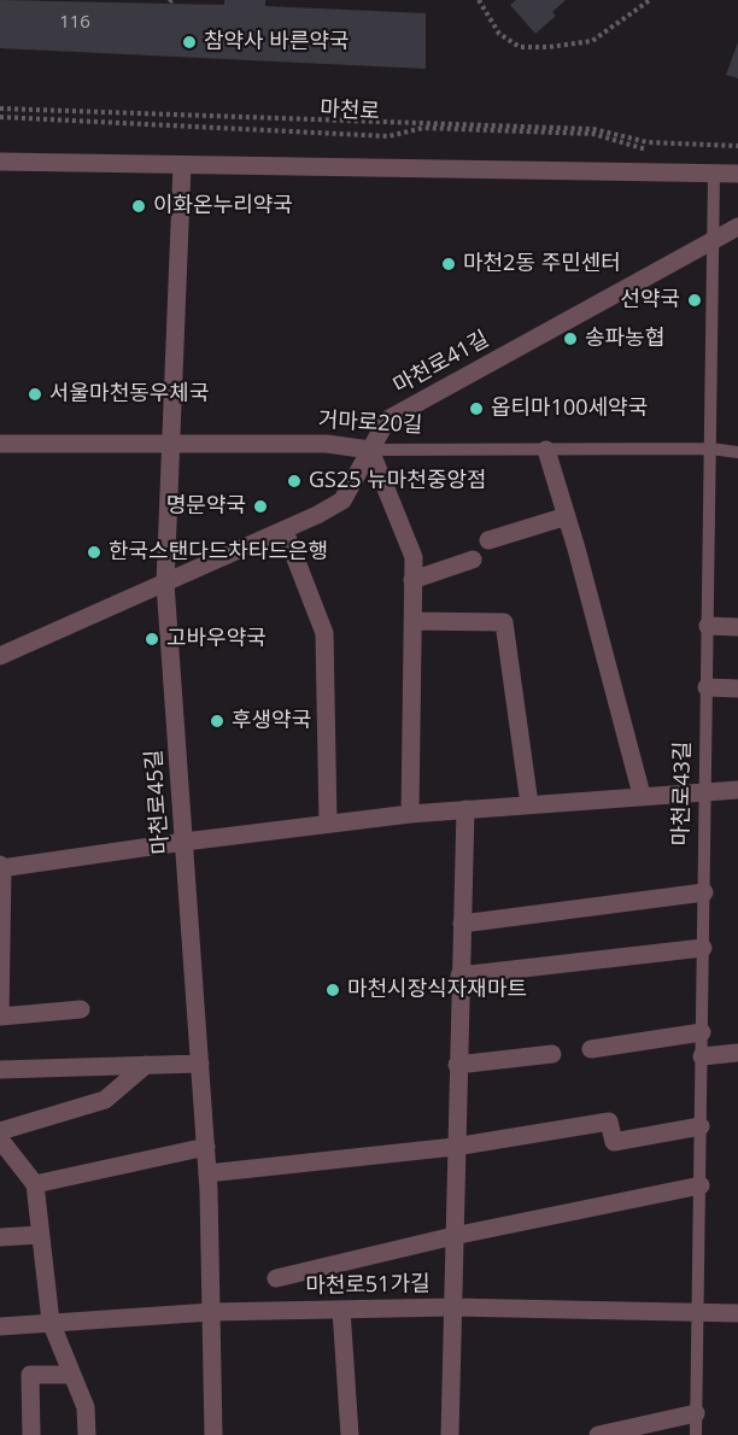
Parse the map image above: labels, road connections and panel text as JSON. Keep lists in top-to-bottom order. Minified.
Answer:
{"streets":{"street":["마천로41길","거마로20길","마천로45길","마천로51가길"],"lane":["마천로43길"],"path":["마천로"]},"crossings":[["마천로41길","거마로20길"],["마천로41길","마천로43길"],["마천로41길","마천로45길"],["거마로20길","마천로43길"],["거마로20길","마천로45길"],["마천로43길","마천로51가길"],["마천로45길","마천로51가길"]],"places":["참약사 바른약국","이화온누리약국","마천2동 주민센터","선약국","송파농협","서울마천동우체국","옵티마100세약국","GS25 뉴마천중앙점","명문약국","한국스탠다드차타드은행","고바우약국","후생약국","마천시장식자재마트"],"house_numbers":["116"]}
